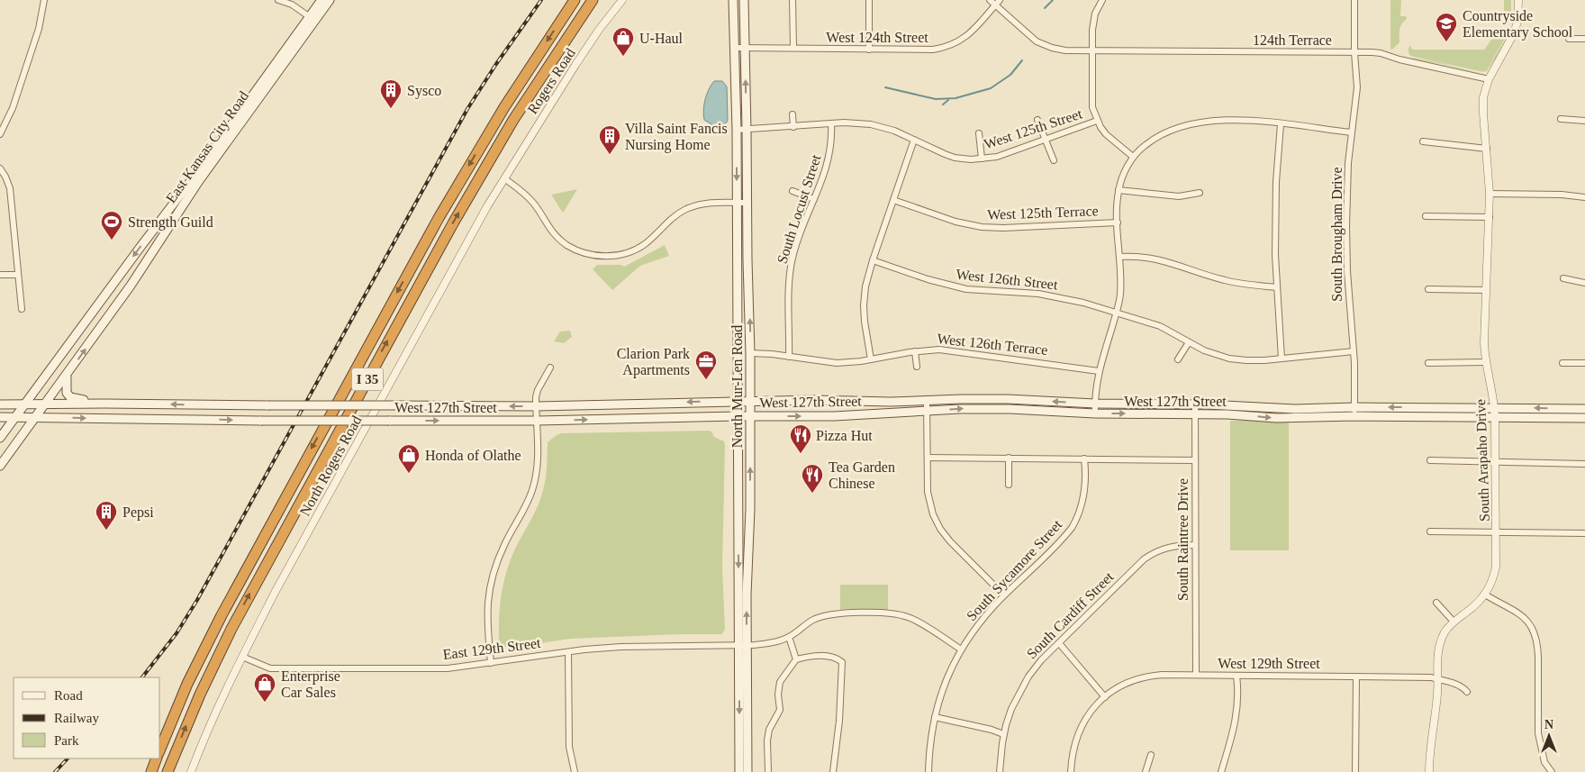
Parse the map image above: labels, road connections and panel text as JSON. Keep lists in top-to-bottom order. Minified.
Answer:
{"streets":{"highway":["I 35"],"main road":["East Kansas City Road","North Mur-Len Road","West 127th Street"],"street":["West 124th Street","124th Terrace","Rogers Road","West 125th Street","South Locust Street","West 125th Terrace","South Brougham Drive","West 126th Street","West 126th Terrace","South Arapaho Drive","North Rogers Road","South Raintree Drive","South Sycamore Street","South Cardiff Street","East 129th Street","West 129th Street"]},"crossings":[["West 124th Street","124th Terrace"],["West 124th Street","North Mur-Len Road"],["124th Terrace","South Brougham Drive"],["124th Terrace","South Arapaho Drive"],["Rogers Road","North Rogers Road"],["West 125th Street","South Locust Street"],["West 125th Street","North Mur-Len Road"],["East Kansas City Road","West 127th Street"],["South Locust Street","West 126th Terrace"],["South Brougham Drive","West 126th Street"],["South Brougham Drive","West 127th Street"],["West 126th Terrace","North Mur-Len Road"],["North Mur-Len Road","West 127th Street"],["North Mur-Len Road","East 129th Street"],["West 127th Street","South Arapaho Drive"],["West 127th Street","South Raintree Drive"],["South Arapaho Drive","West 129th Street"],["North Rogers Road","East 129th Street"],["South Raintree Drive","South Cardiff Street"],["South Raintree Drive","West 129th Street"]],"places":{"school or university":["Countryside Elementary School"],"shop":["U-Haul","Honda of Olathe","Enterprise Car Sales"],"building":["Sysco","Villa Saint Fancis Nursing Home","Pepsi"],"sports":["Strength Guild"],"office":["Clarion Park Apartments"],"restaurant":["Pizza Hut","Tea Garden Chinese"]},"legend":["Road","Railway","Park"],"north":"top"}
